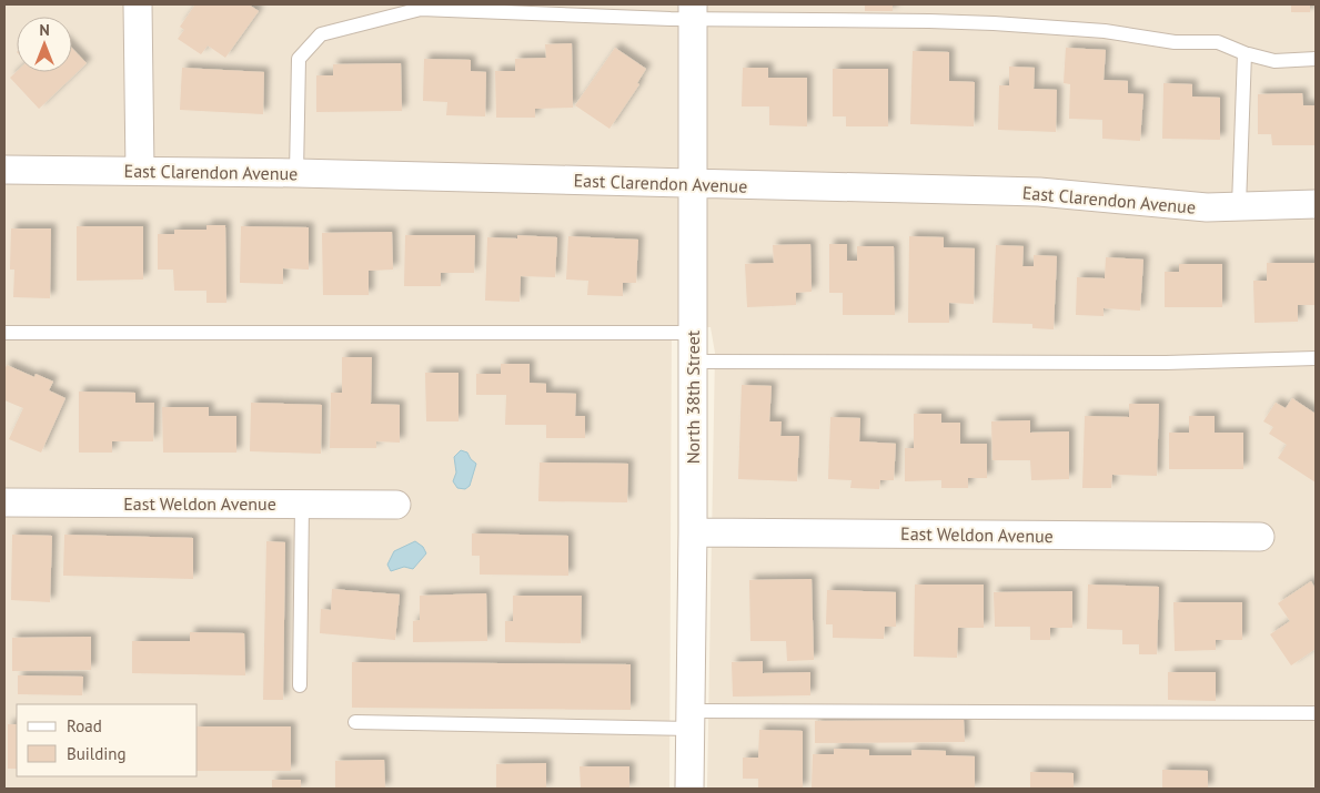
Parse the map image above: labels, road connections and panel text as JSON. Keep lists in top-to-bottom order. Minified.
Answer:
{"streets":{"street":["East Clarendon Avenue","North 38th Street","East Weldon Avenue"]},"crossings":[["East Clarendon Avenue","North 38th Street"],["North 38th Street","East Weldon Avenue"]],"legend":["Road","Building"],"north":"top"}
